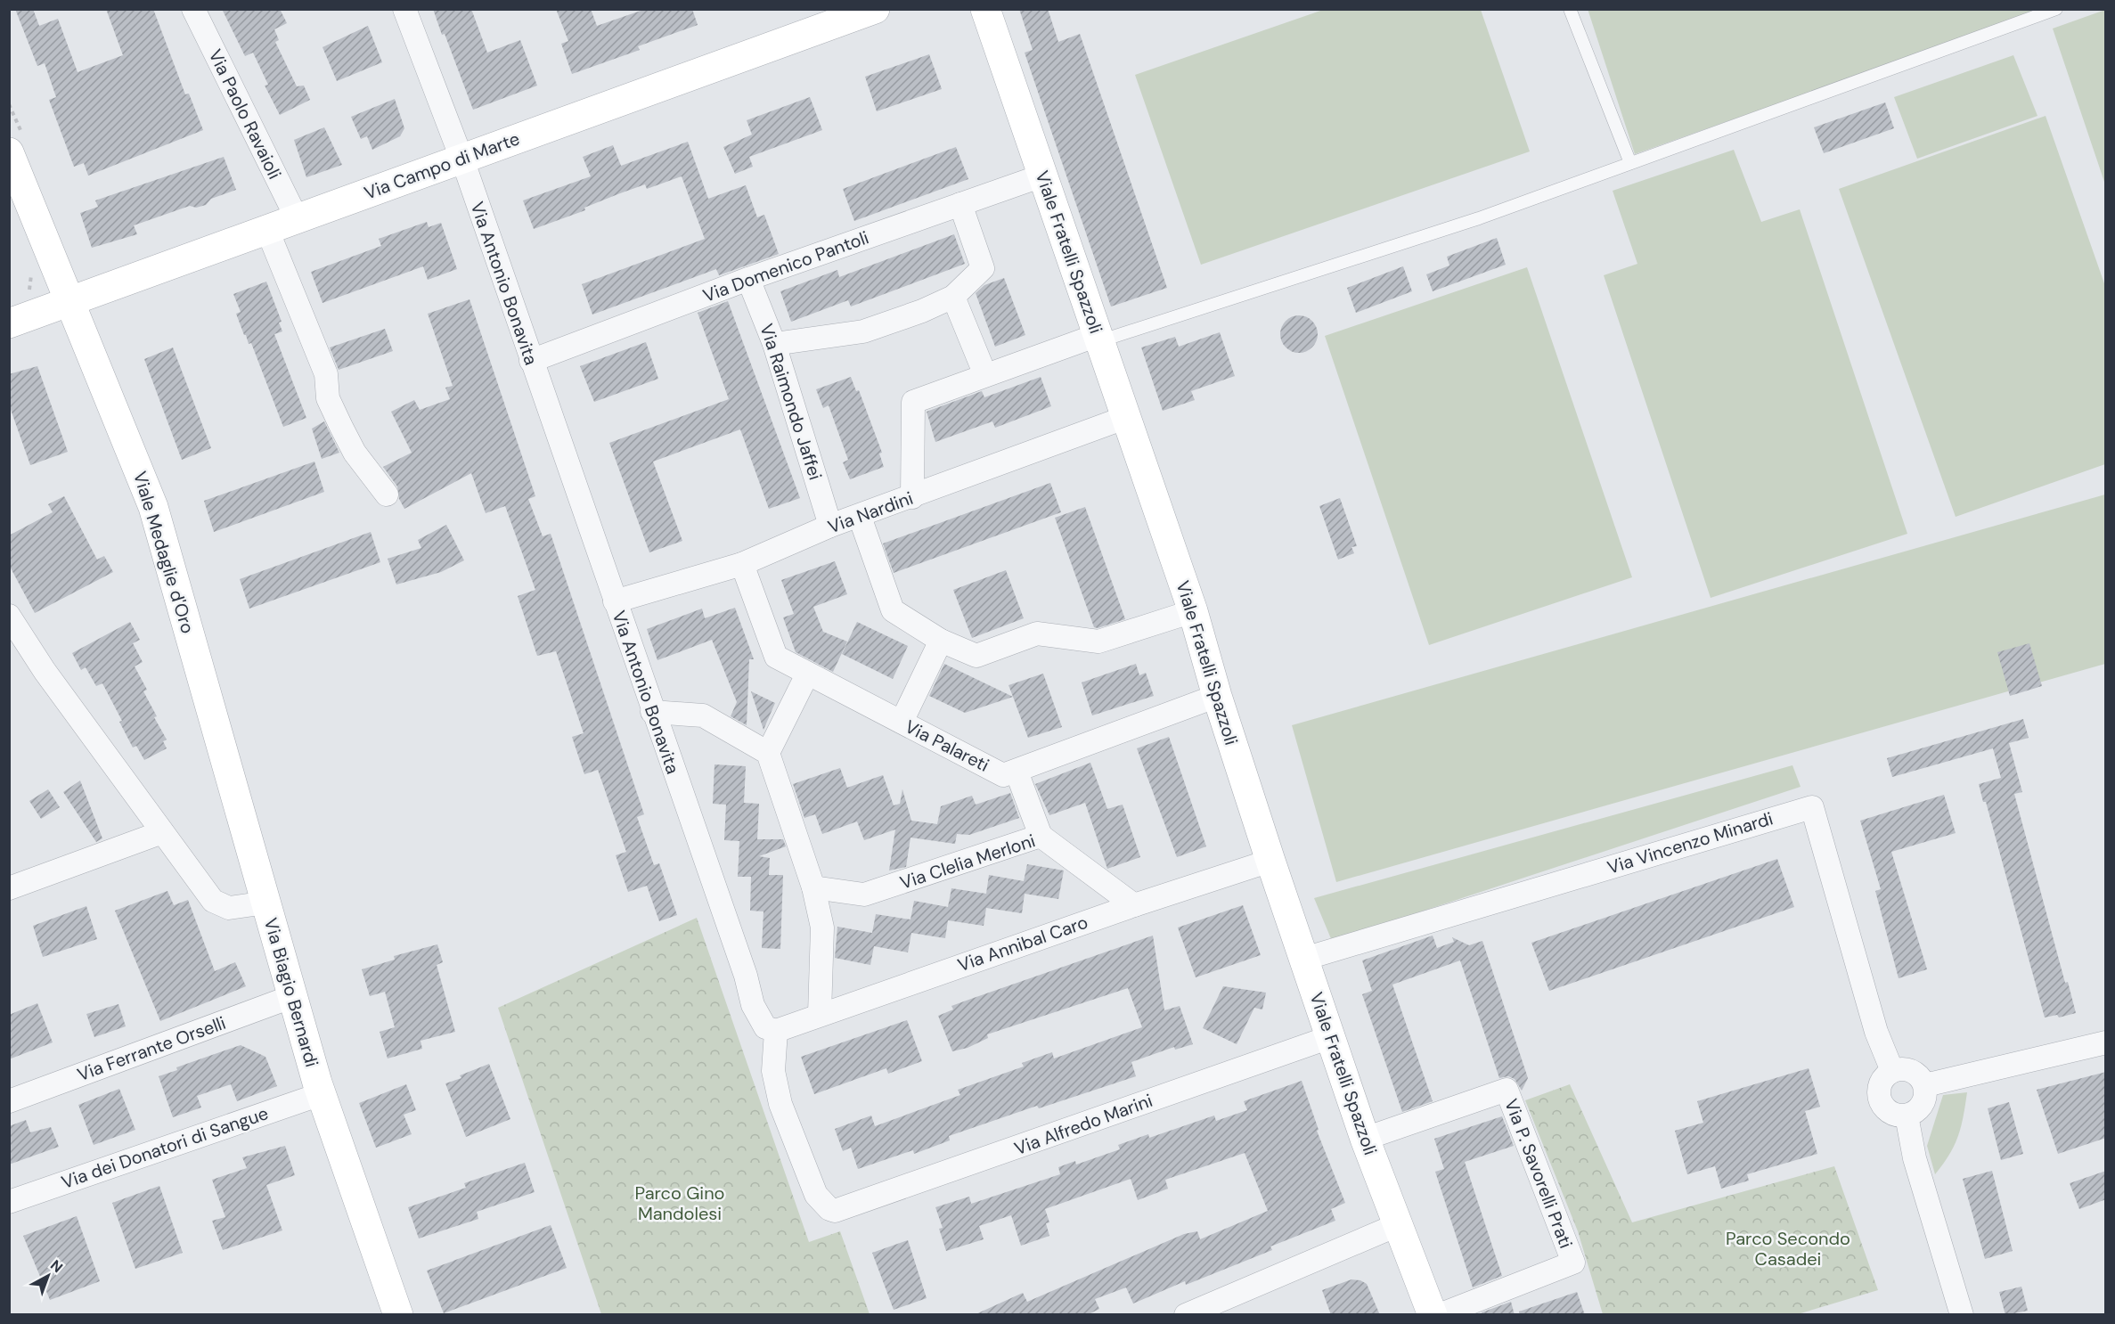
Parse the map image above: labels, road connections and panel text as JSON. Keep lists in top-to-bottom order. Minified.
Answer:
{"streets":{"street":["Via Paolo Ravaioli","Via Campo di Marte","Viale Fratelli Spazzoli","Via Domenico Pantoli","Via Antonio Bonavita","Via Raimondo Jaffei","Via Nardini","Viale Medaglie d'Oro","Via Palareti","Via Vincenzo Minardi","Via Clelia Merloni","Via Annibal Caro","Via Biagio Bernardi","Via Ferrante Orselli","Via Alfredo Marini","Via dei Donatori di Sangue","Via P. Savorelli Prati"]},"crossings":[["Via Paolo Ravaioli","Via Campo di Marte"],["Via Campo di Marte","Via Antonio Bonavita"],["Via Campo di Marte","Viale Medaglie d'Oro"],["Viale Fratelli Spazzoli","Via Domenico Pantoli"],["Viale Fratelli Spazzoli","Via Nardini"],["Viale Fratelli Spazzoli","Via Palareti"],["Viale Fratelli Spazzoli","Via Vincenzo Minardi"],["Viale Fratelli Spazzoli","Via Annibal Caro"],["Viale Fratelli Spazzoli","Via Alfredo Marini"],["Viale Fratelli Spazzoli","Via P. Savorelli Prati"],["Via Domenico Pantoli","Via Antonio Bonavita"],["Via Domenico Pantoli","Via Raimondo Jaffei"],["Via Antonio Bonavita","Via Nardini"],["Via Antonio Bonavita","Via Annibal Caro"],["Via Antonio Bonavita","Via Alfredo Marini"],["Via Raimondo Jaffei","Via Nardini"],["Via Nardini","Via Palareti"],["Viale Medaglie d'Oro","Via Biagio Bernardi"],["Via Clelia Merloni","Via Annibal Caro"],["Via Annibal Caro","Via Alfredo Marini"],["Via Biagio Bernardi","Via Ferrante Orselli"],["Via Biagio Bernardi","Via dei Donatori di Sangue"]],"parks":["Parco Gino Mandolesi","Parco Secondo Casadei"],"north":"top right"}
